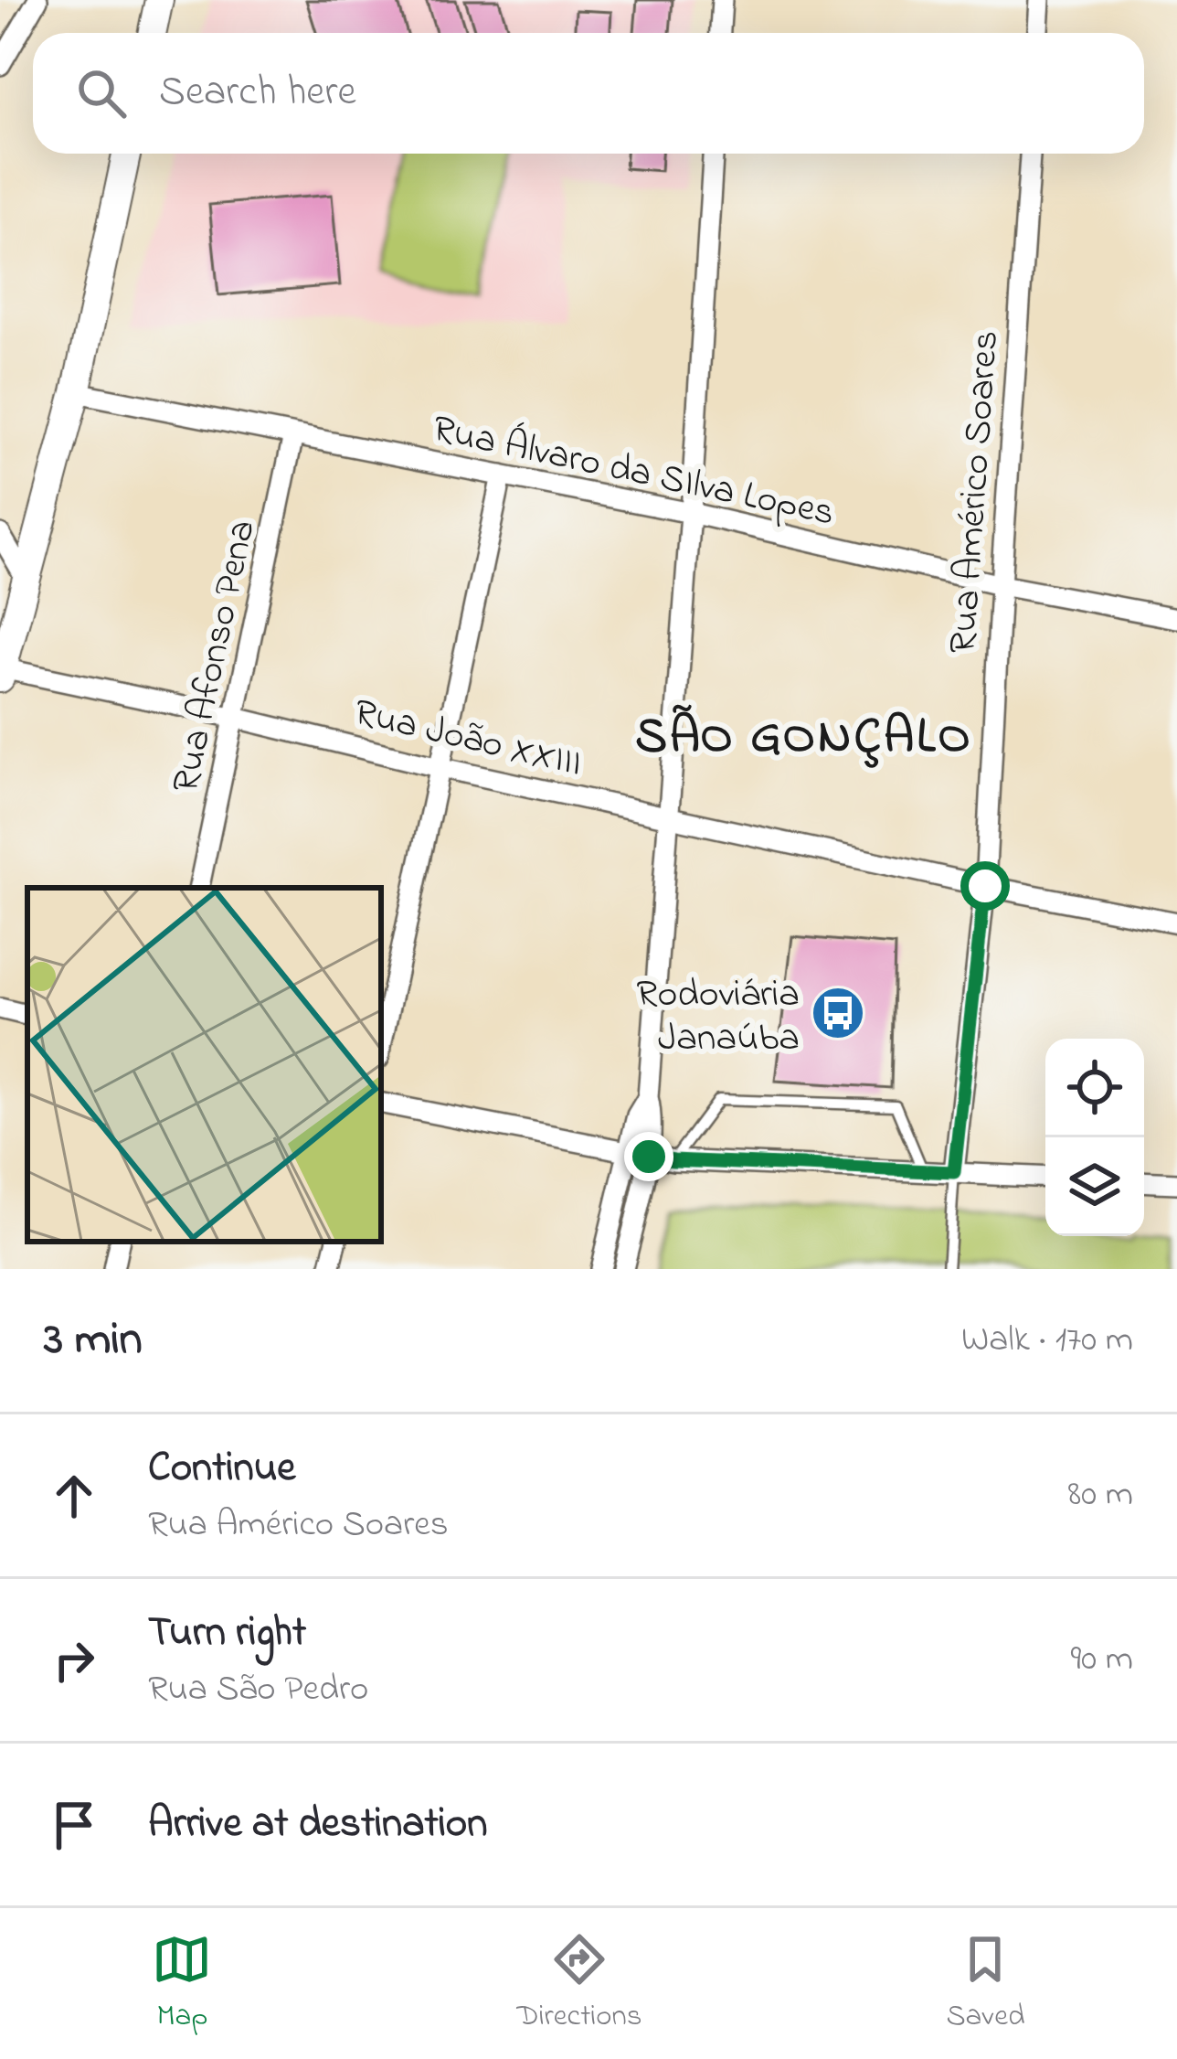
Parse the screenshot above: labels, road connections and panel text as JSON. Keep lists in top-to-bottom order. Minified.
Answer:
{"streets":{"street":["Rua Álvaro da SIlva Lopes","Rua Américo Soares","Rua Afonso Pena","Rua João XXIII"]},"crossings":[["Rua Álvaro da SIlva Lopes","Rua Américo Soares"],["Rua Álvaro da SIlva Lopes","Rua Afonso Pena"],["Rua Américo Soares","Rua João XXIII"],["Rua Afonso Pena","Rua João XXIII"]],"districts":["SÃO GONÇALO"],"places":{"bus stop":["Rodoviária Janaúba"]},"page":{"search":"Search here","heading":["3 min","Walk · 170 m"],"list":[["Continue","Rua Américo Soares","80 m"],["Turn right","Rua São Pedro","90 m"],"Arrive at destination"],"nav":["Map","Directions","Saved"]}}
